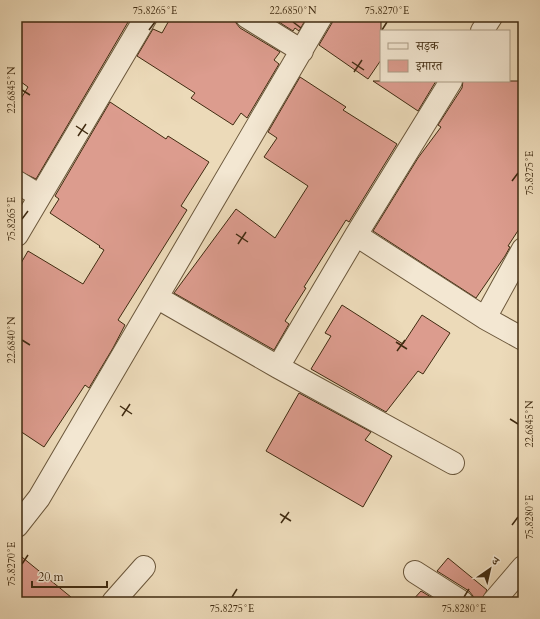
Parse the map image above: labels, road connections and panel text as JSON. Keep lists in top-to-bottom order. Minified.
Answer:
{"legend":["सड़क","इमारत"],"scale_bar":"20 m","north":"top right","coordinates":["75.8265°E","22.6850°N","75.8270°E","22.6845°N","75.8275°E","22.6840°N","75.8280°E"]}
